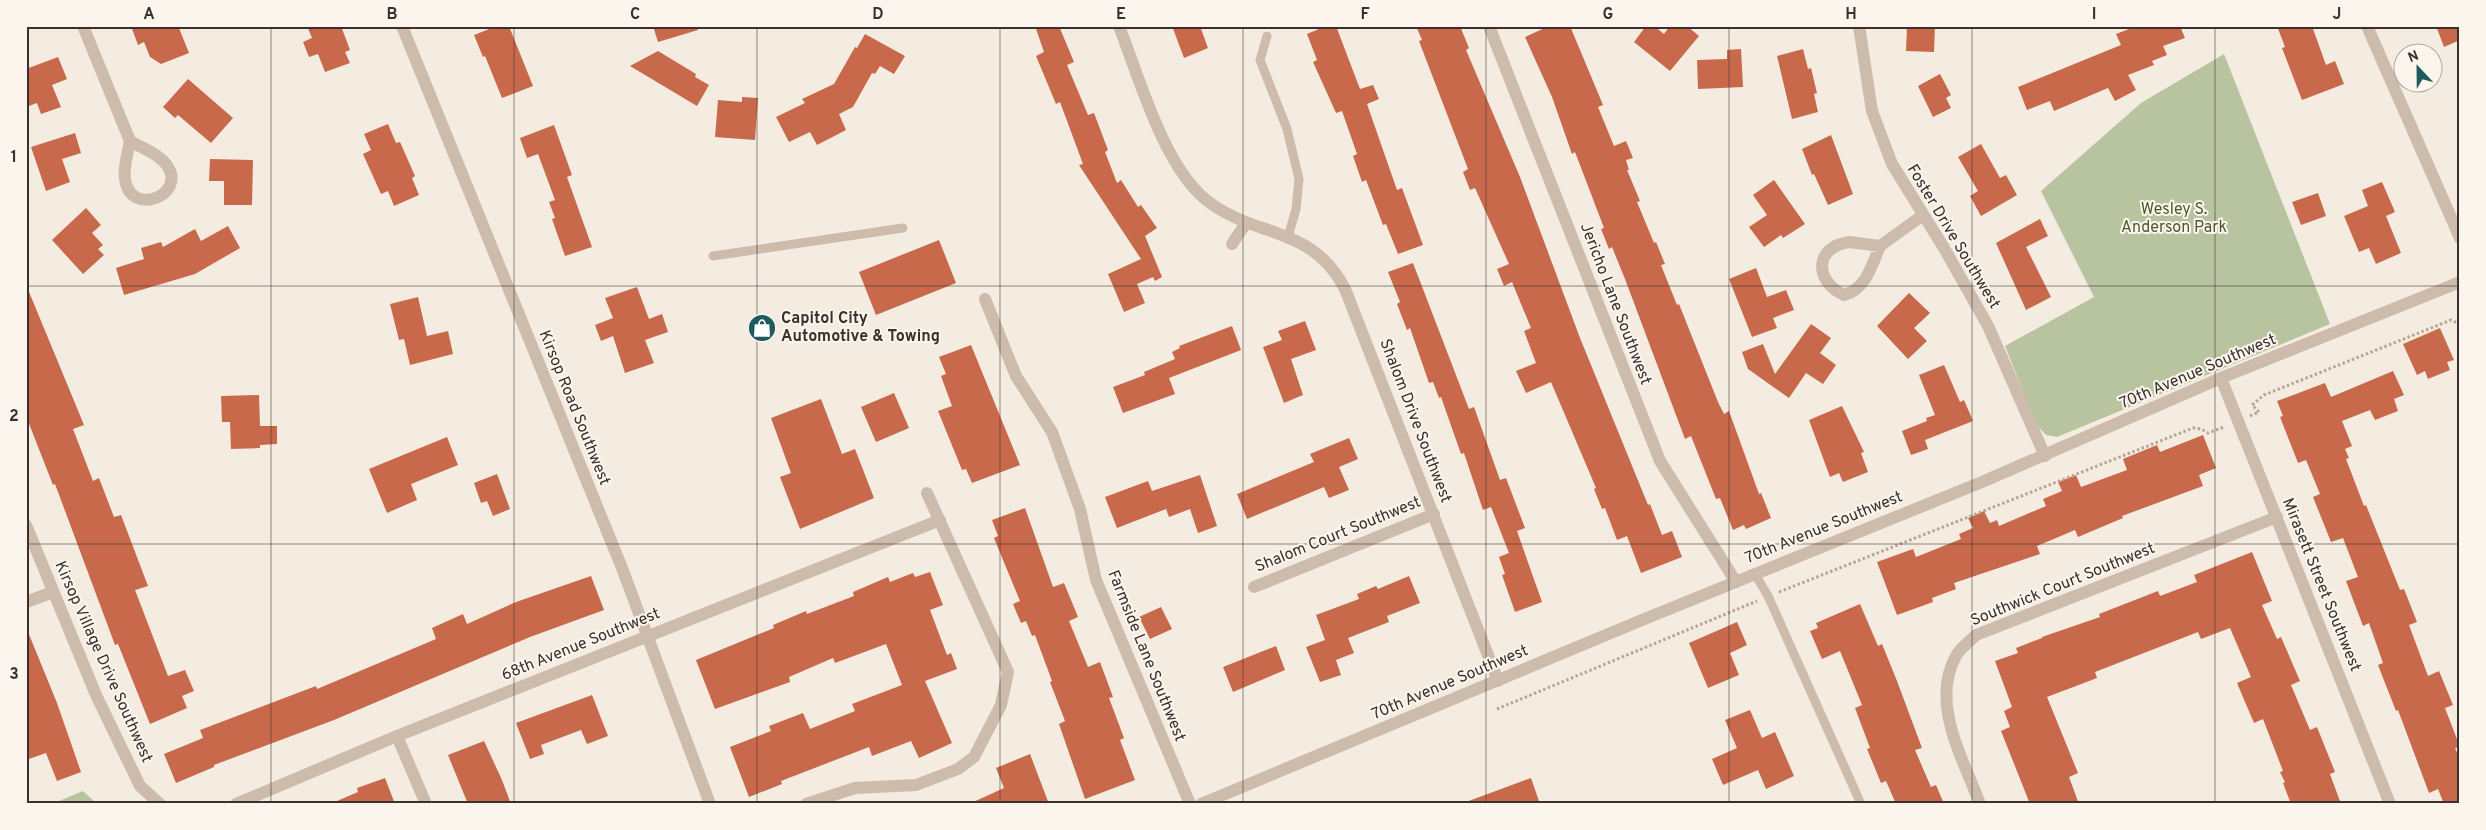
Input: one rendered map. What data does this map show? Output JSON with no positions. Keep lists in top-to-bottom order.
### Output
{
  "streets": {
    "street": [
      "Foster Drive Southwest",
      "Jericho Lane Southwest",
      "70th Avenue Southwest",
      "Kirsop Road Southwest",
      "Shalom Drive Southwest",
      "Shalom Court Southwest",
      "Southwick Court Southwest",
      "Mirasett Street Southwest",
      "68th Avenue Southwest",
      "Farmside Lane Southwest",
      "Kirsop Village Drive Southwest"
    ]
  },
  "crossings": [
    ["Foster Drive Southwest", "70th Avenue Southwest"],
    ["Jericho Lane Southwest", "70th Avenue Southwest"],
    ["70th Avenue Southwest", "Shalom Drive Southwest"],
    ["70th Avenue Southwest", "Mirasett Street Southwest"],
    ["Kirsop Road Southwest", "68th Avenue Southwest"],
    ["Shalom Drive Southwest", "Shalom Court Southwest"],
    ["Southwick Court Southwest", "Mirasett Street Southwest"]
  ],
  "parks": ["Wesley S. Anderson Park"],
  "places": {
    "shop": ["Capitol City Automotive & Towing"]
  },
  "north": "top",
  "grid": {
    "columns": [
      "A",
      "B",
      "C",
      "D",
      "E",
      "F",
      "G",
      "H",
      "I",
      "J"
    ],
    "rows": ["1", "2", "3"]
  }
}
